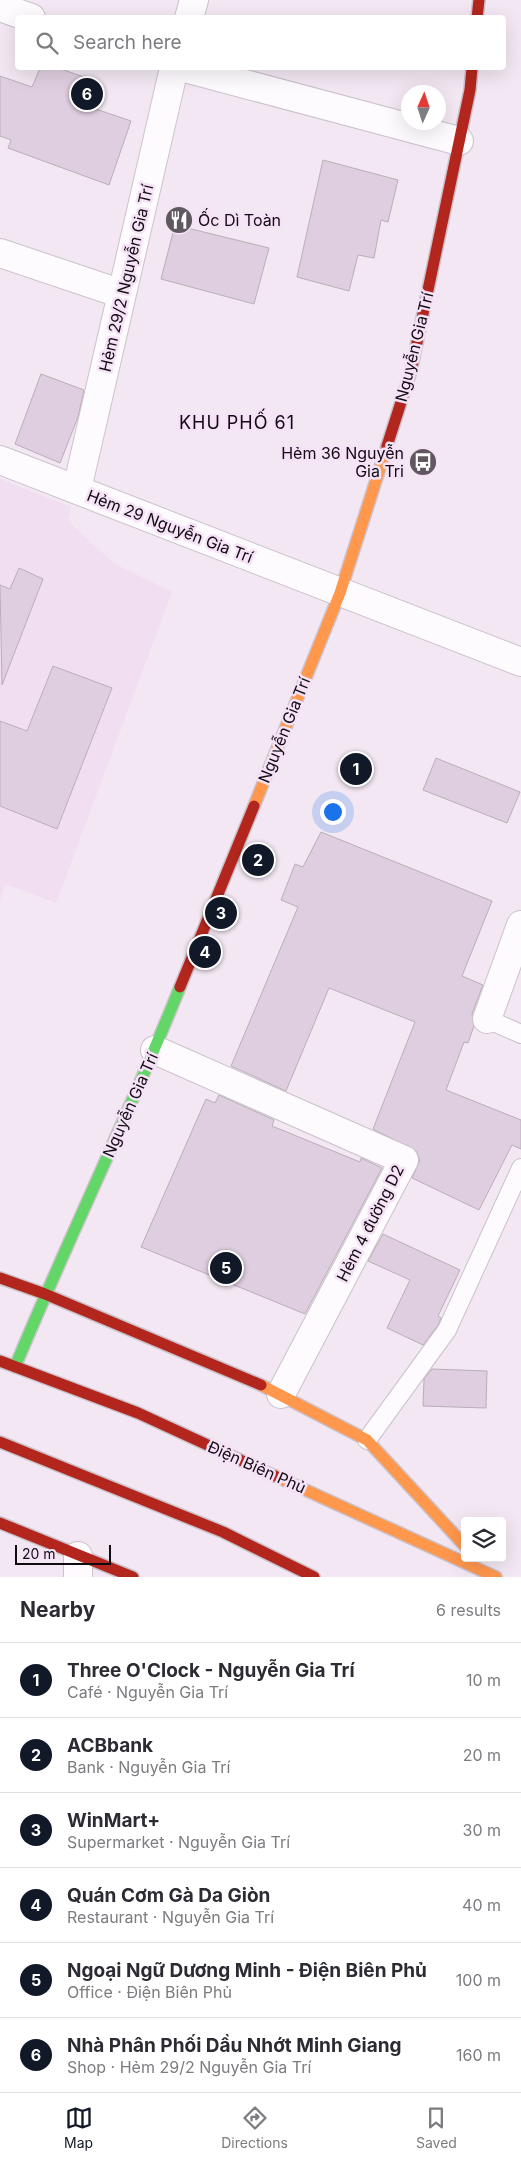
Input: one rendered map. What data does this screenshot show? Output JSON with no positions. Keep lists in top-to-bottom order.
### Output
{
  "streets": {
    "main road": ["Nguyễn Gia Trí", "Điện Biên Phủ"],
    "street": ["Hẻm 29/2 Nguyễn Gia Trí", "Hẻm 29 Nguyễn Gia Trí", "Hẻm 4 đường D2"]
  },
  "crossings": [
    ["Hẻm 29/2 Nguyễn Gia Trí", "Hẻm 29 Nguyễn Gia Trí"],
    ["Nguyễn Gia Trí", "Hẻm 29 Nguyễn Gia Trí"],
    ["Nguyễn Gia Trí", "Hẻm 4 đường D2"],
    ["Nguyễn Gia Trí", "Điện Biên Phủ"]
  ],
  "districts": ["KHU PHỐ 61"],
  "places": {
    "restaurant": ["Ốc Dì Toàn"],
    "bus stop": ["Hẻm 36 Nguyễn Gia Tri"]
  },
  "scale_bar": "20 m",
  "north": "top",
  "page": {
    "search": "Search here",
    "pins": [
      "6",
      "1",
      "2",
      "3",
      "4",
      "5"
    ],
    "scale": "20 m",
    "heading": ["Nearby", "6 results"],
    "list": [
      {
        "mark": "1",
        "name": "Three O'Clock - Nguyễn Gia Trí",
        "note": "Café · Nguyễn Gia Trí",
        "value": "10 m"
      },
      {
        "mark": "2",
        "name": "ACBbank",
        "note": "Bank · Nguyễn Gia Trí",
        "value": "20 m"
      },
      {
        "mark": "3",
        "name": "WinMart+",
        "note": "Supermarket · Nguyễn Gia Trí",
        "value": "30 m"
      },
      {
        "mark": "4",
        "name": "Quán Cơm Gà Da Giòn",
        "note": "Restaurant · Nguyễn Gia Trí",
        "value": "40 m"
      },
      {
        "mark": "5",
        "name": "Ngoại Ngữ Dương Minh - Điện Biên Phủ",
        "note": "Office · Điện Biên Phủ",
        "value": "100 m"
      },
      {
        "mark": "6",
        "name": "Nhà Phân Phối Dầu Nhớt Minh Giang",
        "note": "Shop · Hẻm 29/2 Nguyễn Gia Trí",
        "value": "160 m"
      }
    ],
    "nav": ["Map", "Directions", "Saved"]
  }
}
